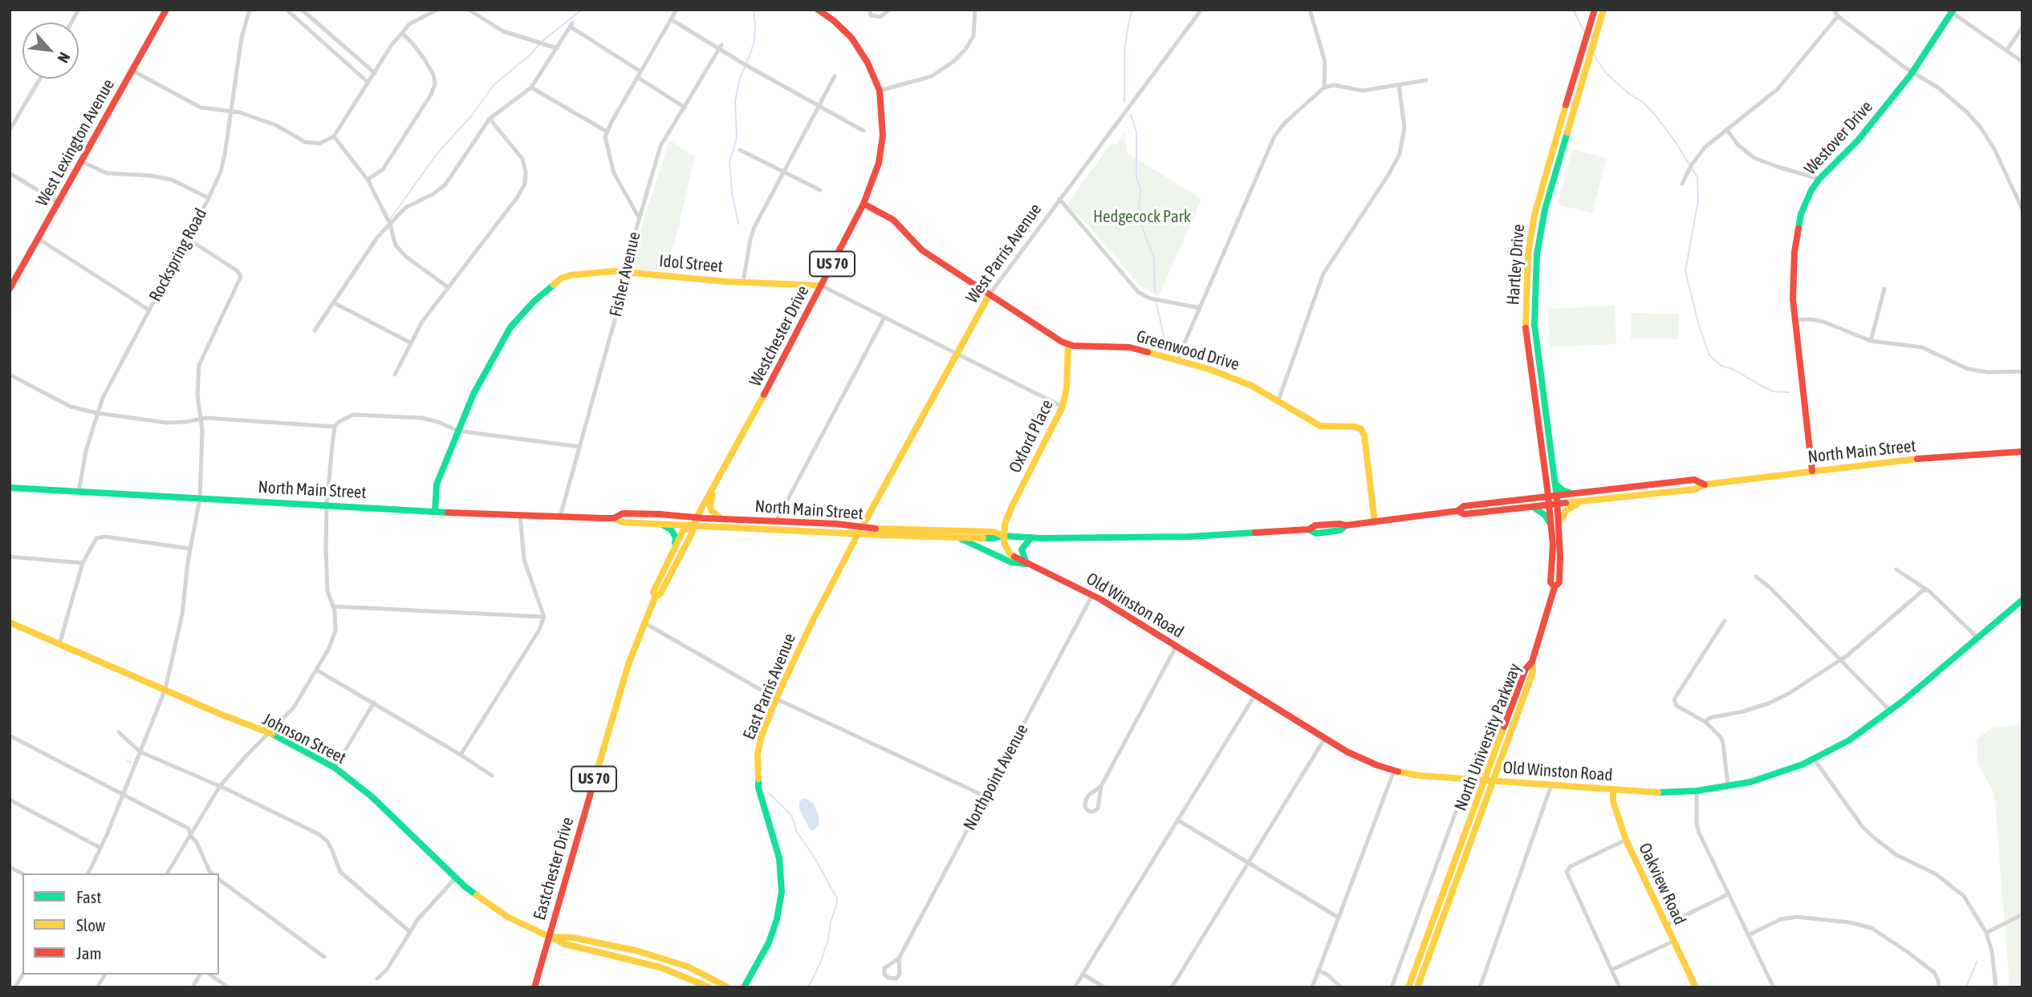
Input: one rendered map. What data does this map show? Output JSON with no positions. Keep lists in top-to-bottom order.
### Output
{
  "streets": {
    "street": [
      "Westover Drive",
      "West Lexington Avenue",
      "West Parris Avenue",
      "Rockspring Road",
      "Idol Street",
      "US 70",
      "Hartley Drive",
      "Fisher Avenue",
      "Westchester Drive",
      "Greenwood Drive",
      "Oxford Place",
      "North Main Street",
      "Old Winston Road",
      "East Parris Avenue",
      "North University Parkway",
      "Johnson Street",
      "Northpoint Avenue",
      "Eastchester Drive",
      "Oakview Road"
    ]
  },
  "crossings": [
    ["Westover Drive", "North Main Street"],
    ["West Parris Avenue", "Idol Street"],
    ["West Parris Avenue", "Greenwood Drive"],
    ["West Parris Avenue", "North Main Street"],
    ["West Parris Avenue", "East Parris Avenue"],
    ["Rockspring Road", "North Main Street"],
    ["Idol Street", "Fisher Avenue"],
    ["Idol Street", "Westchester Drive"],
    ["Idol Street", "Oxford Place"],
    ["Idol Street", "North Main Street"],
    ["Hartley Drive", "North Main Street"],
    ["Fisher Avenue", "North Main Street"],
    ["Westchester Drive", "Greenwood Drive"],
    ["Westchester Drive", "North Main Street"],
    ["Westchester Drive", "Eastchester Drive"],
    ["Greenwood Drive", "Oxford Place"],
    ["Greenwood Drive", "North Main Street"],
    ["Oxford Place", "North Main Street"],
    ["Oxford Place", "Old Winston Road"],
    ["North Main Street", "Old Winston Road"],
    ["North Main Street", "East Parris Avenue"],
    ["North Main Street", "Eastchester Drive"],
    ["Old Winston Road", "North University Parkway"],
    ["Old Winston Road", "Northpoint Avenue"],
    ["Old Winston Road", "Oakview Road"],
    ["Johnson Street", "Eastchester Drive"]
  ],
  "parks": ["Hedgecock Park"],
  "legend": ["Fast", "Slow", "Jam"],
  "north": "bottom right"
}
